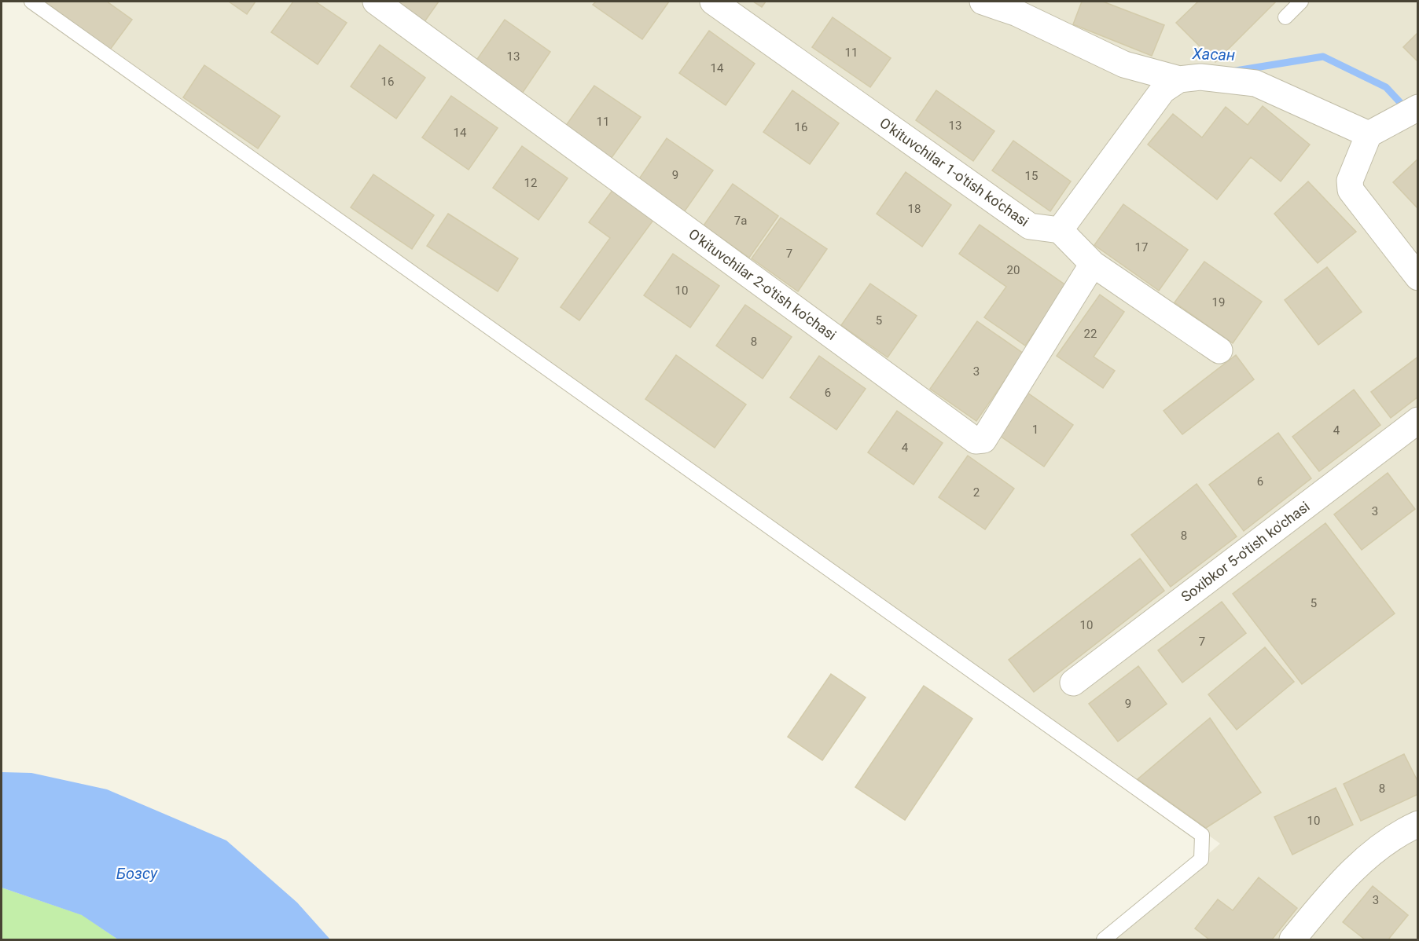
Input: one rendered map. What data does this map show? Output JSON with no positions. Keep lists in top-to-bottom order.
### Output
{
  "streets": {
    "street": ["O'kituvchilar 1-o'tish ko'chasi", "O'kituvchilar 2-o'tish ko'chasi", "Soxibkor 5-o'tish ko'chasi"]
  },
  "water": ["Хасан", "Бозсу"],
  "house_numbers": [
    "11",
    "13",
    "14",
    "16",
    "11",
    "13",
    "16",
    "14",
    "9",
    "15",
    "12",
    "18",
    "7a",
    "17",
    "7",
    "20",
    "10",
    "19",
    "5",
    "22",
    "8",
    "3",
    "6",
    "1",
    "4",
    "4",
    "6",
    "2",
    "3",
    "8",
    "5",
    "10",
    "7",
    "9",
    "8",
    "10",
    "3"
  ]
}
